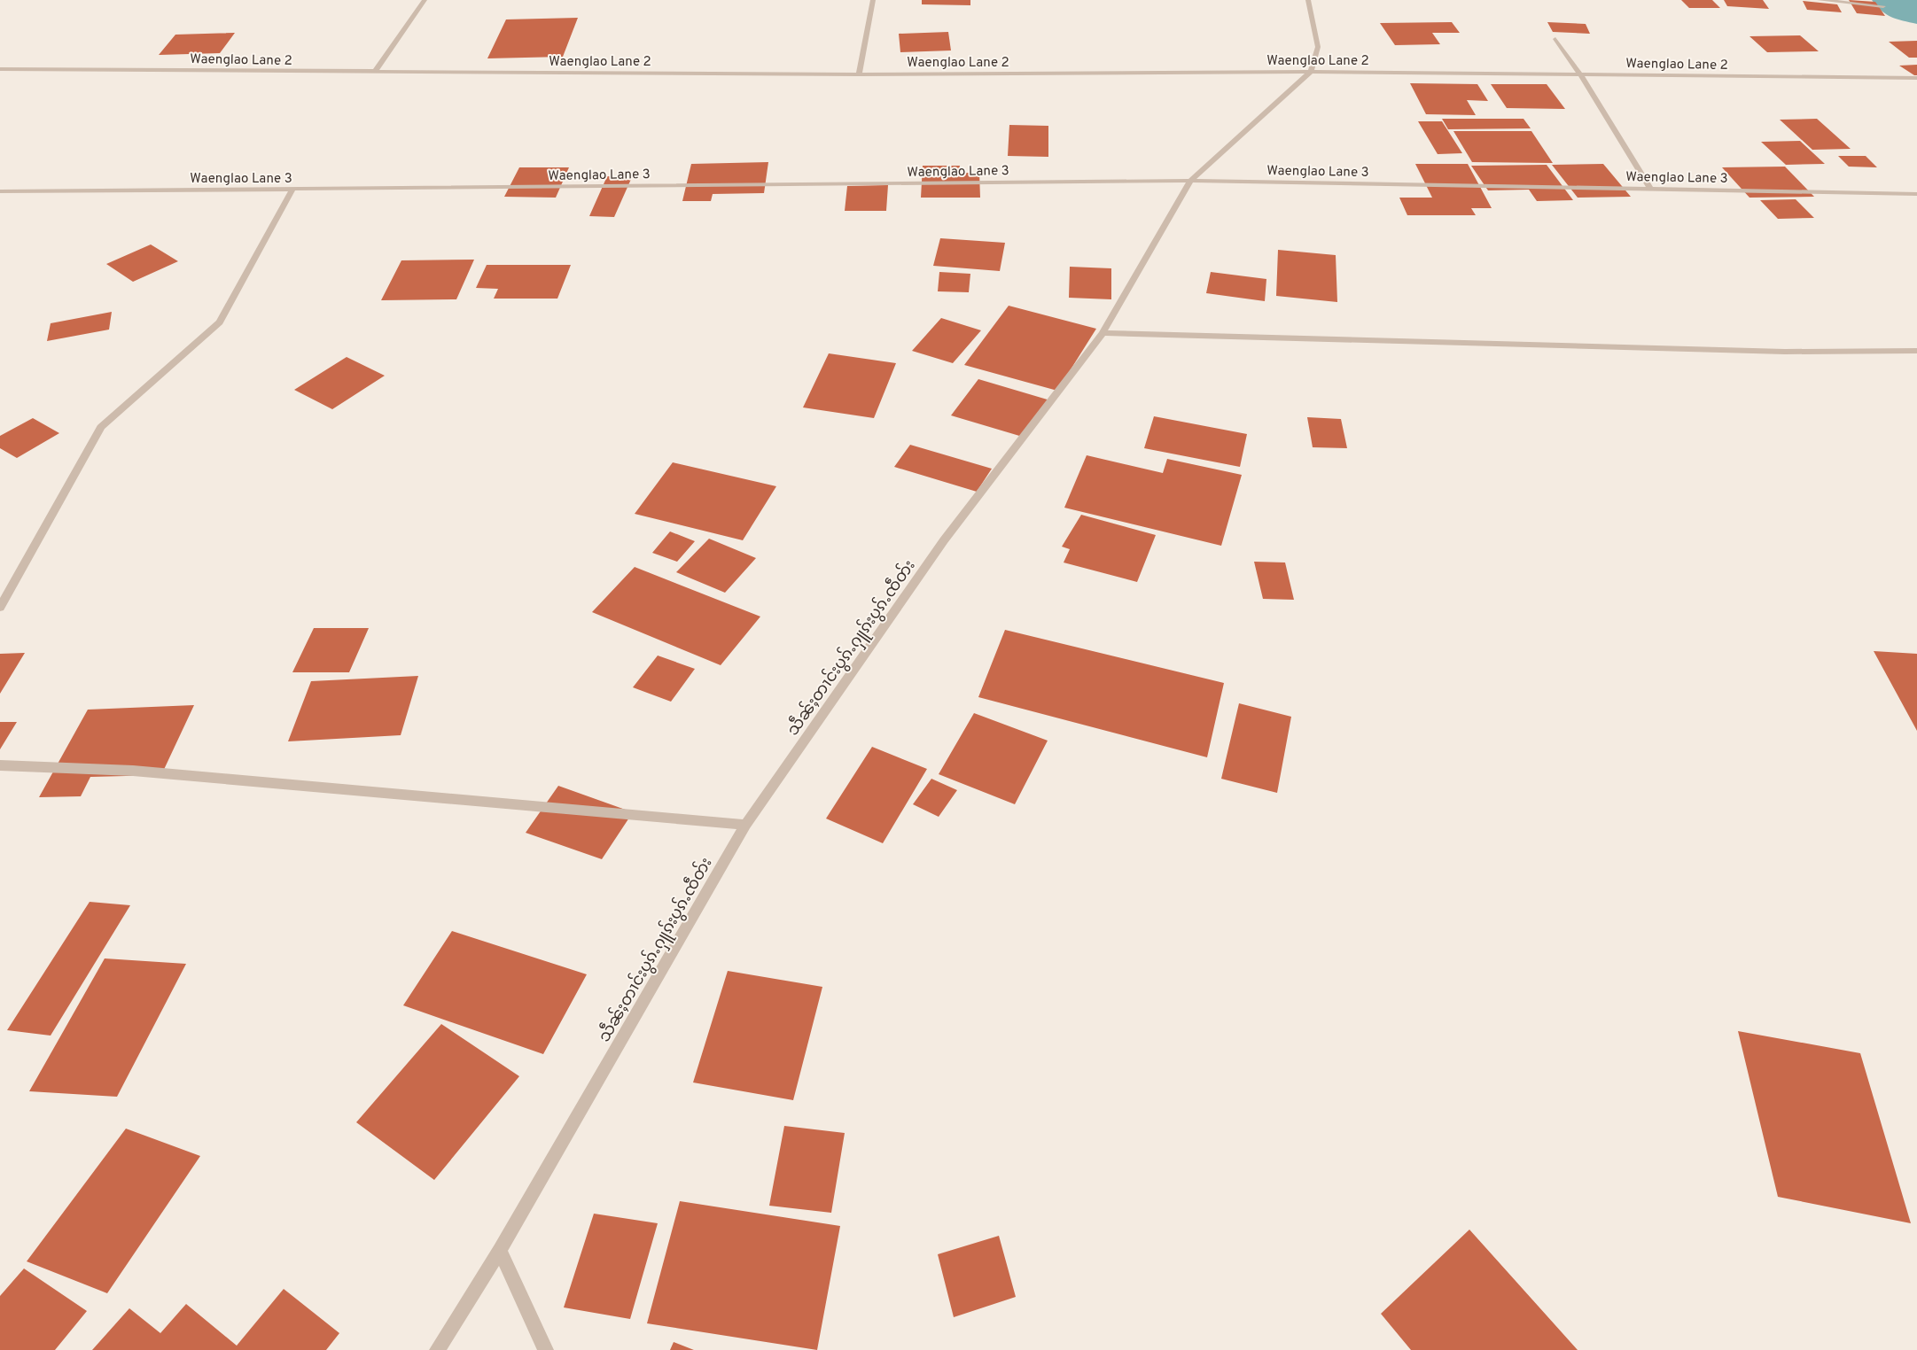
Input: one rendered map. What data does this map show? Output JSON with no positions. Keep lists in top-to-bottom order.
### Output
{
  "streets": {
    "street": ["Waenglao Lane 2", "Waenglao Lane 3", "သဵၼ်ႈတၢင်းပွၵ်ႉႁူၵ်းပွၵ်ႉၸဵတ်း"]
  },
  "crossings": [
    ["Waenglao Lane 2", "သဵၼ်ႈတၢင်းပွၵ်ႉႁူၵ်းပွၵ်ႉၸဵတ်း"],
    ["Waenglao Lane 3", "သဵၼ်ႈတၢင်းပွၵ်ႉႁူၵ်းပွၵ်ႉၸဵတ်း"]
  ]
}
